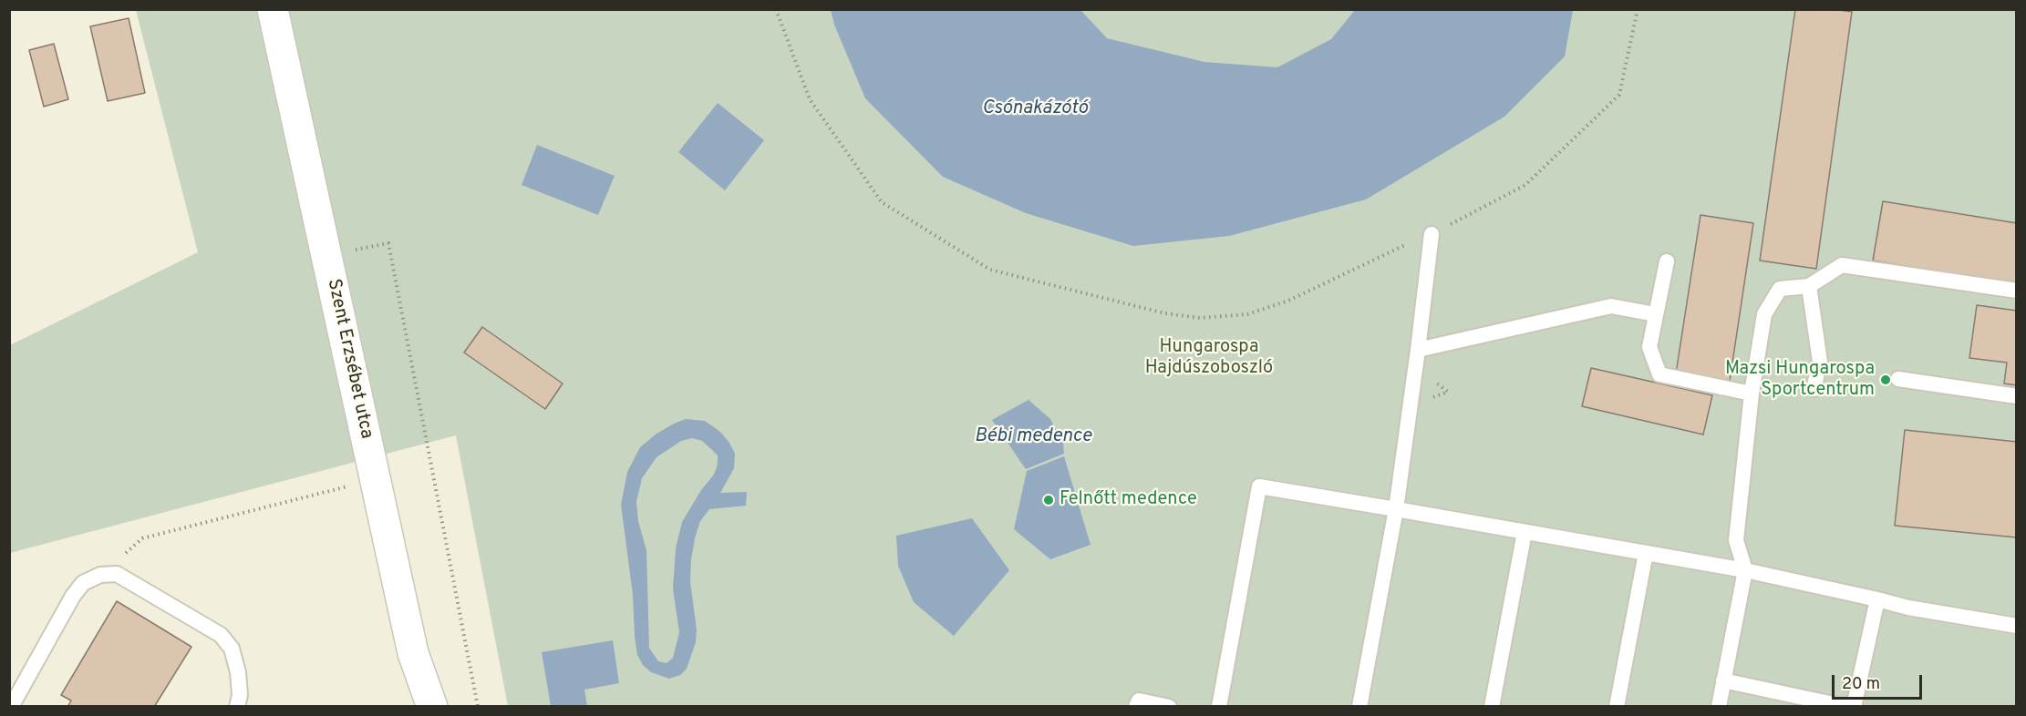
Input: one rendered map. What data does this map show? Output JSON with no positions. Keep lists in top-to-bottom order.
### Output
{
  "streets": {
    "street": ["Szent Erzsébet utca"]
  },
  "water": ["Csónakázótó", "Bébi medence"],
  "parks": ["Hungarospa Hajdúszoboszló"],
  "places": ["Mazsi Hungarospa Sportcentrum", "Felnőtt medence"],
  "scale_bar": "20 m"
}
